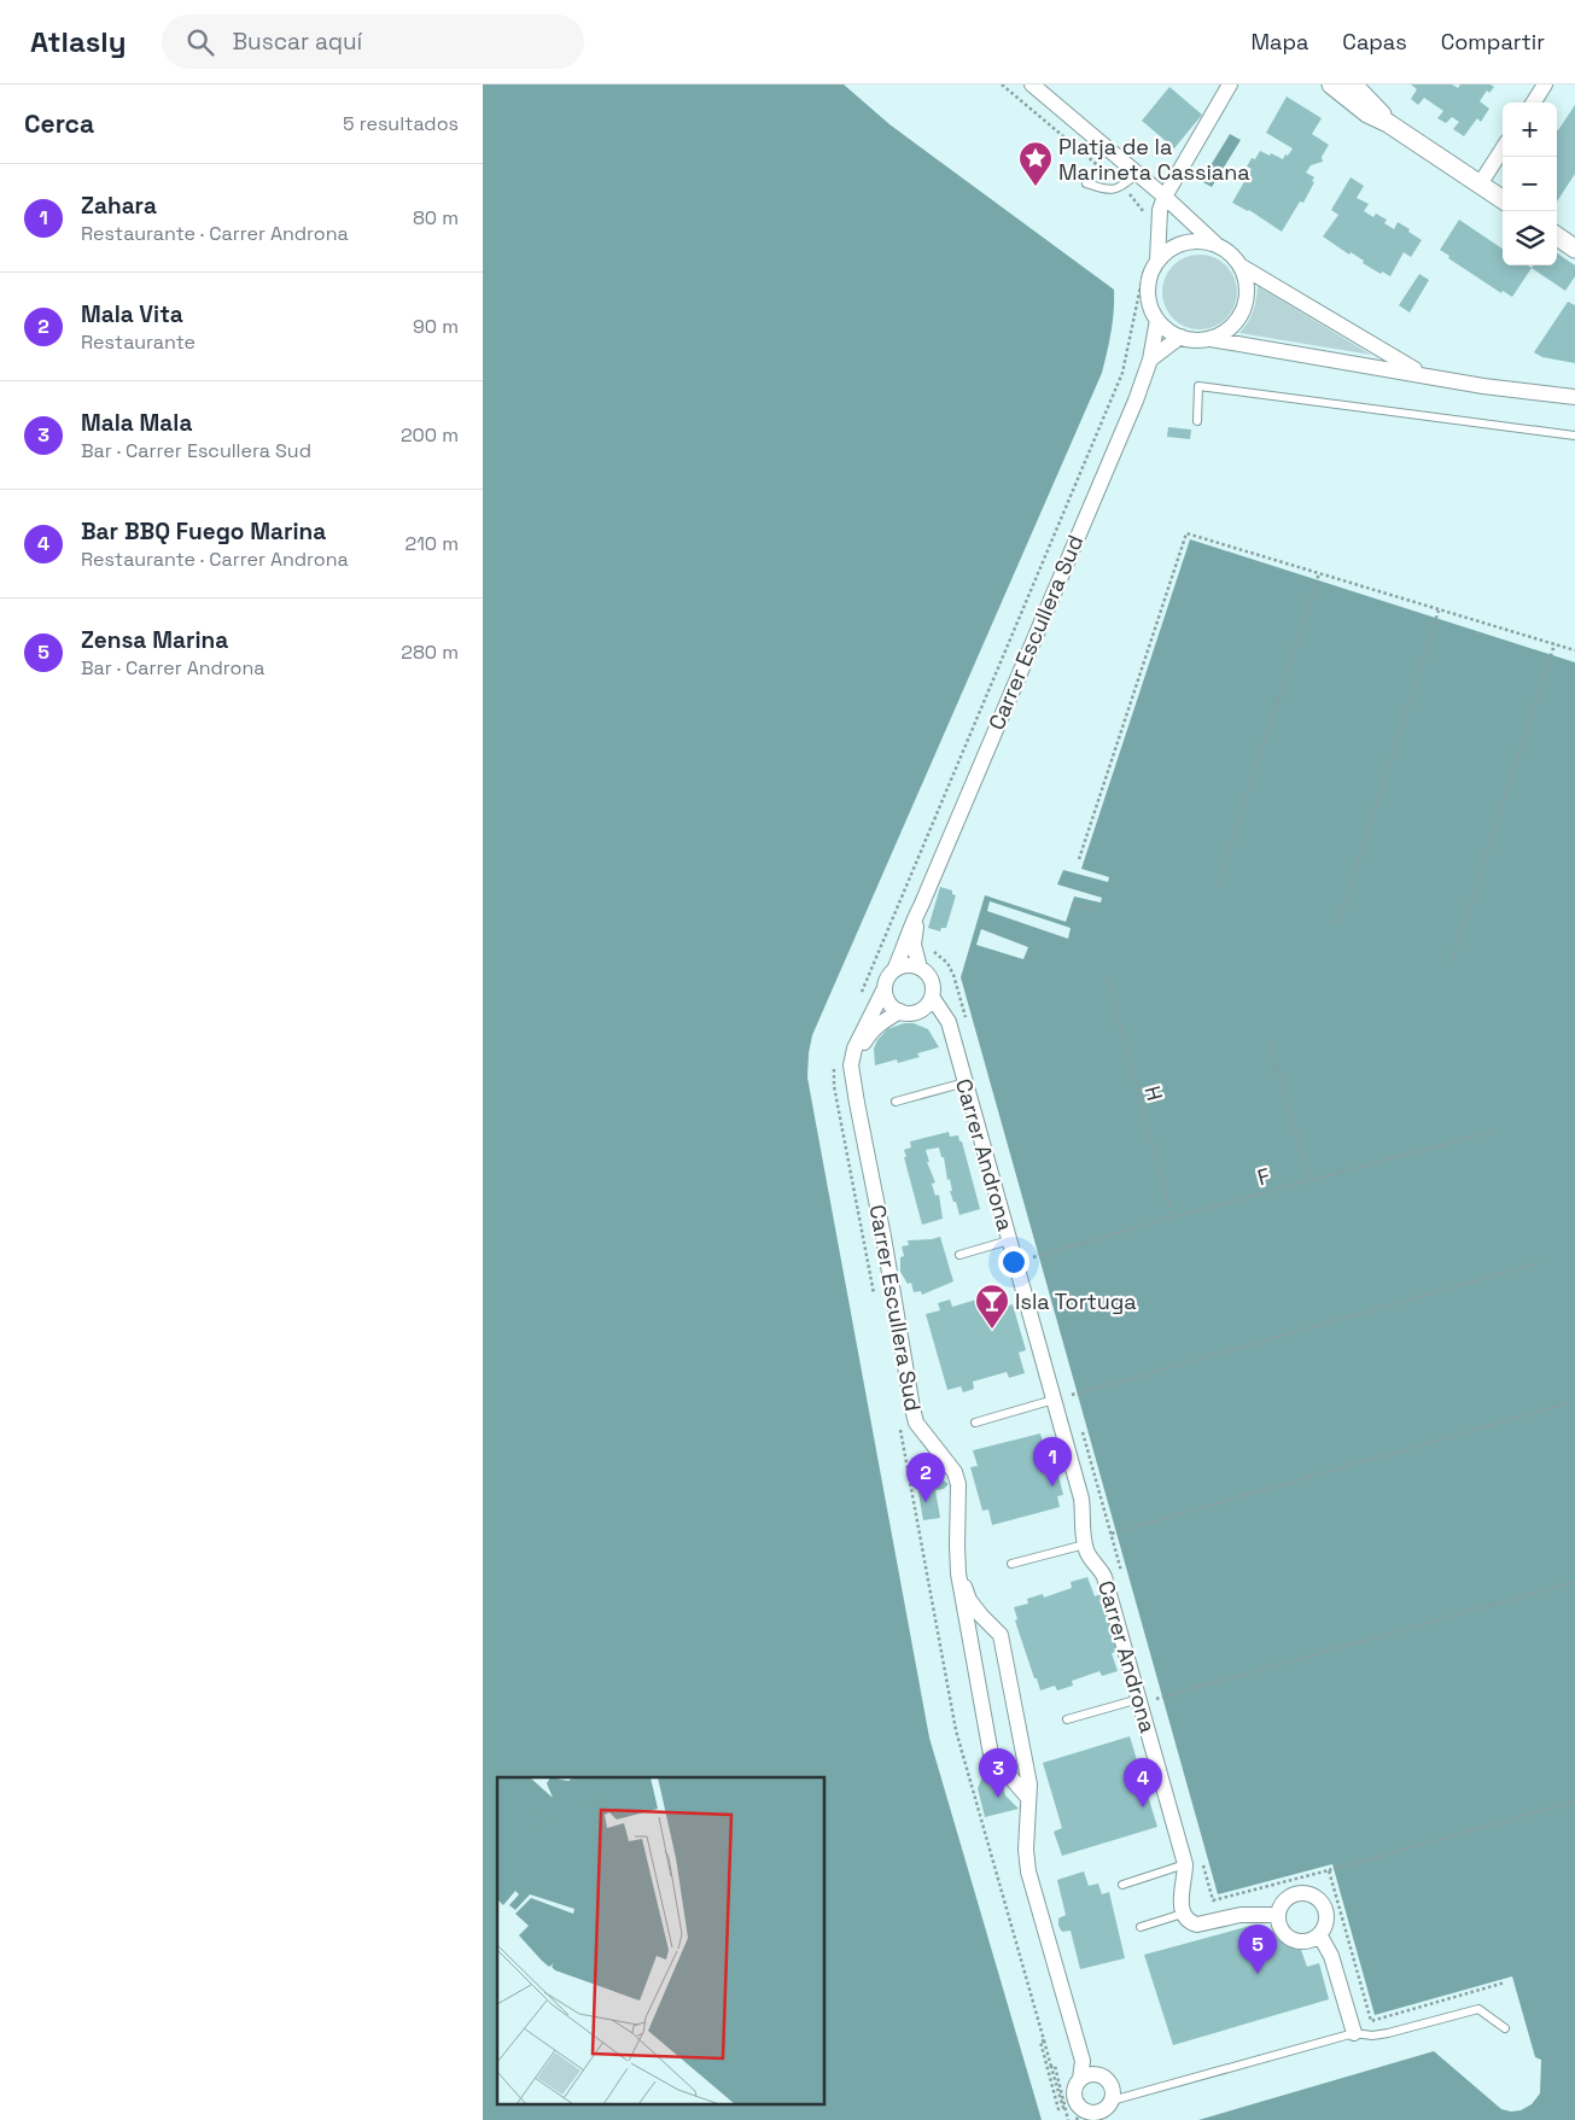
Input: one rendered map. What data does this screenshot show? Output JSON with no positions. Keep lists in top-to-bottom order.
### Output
{
  "streets": {
    "street": ["Carrer Escullera Sud", "Carrer Androna"],
    "path": ["H", "F"]
  },
  "crossings": [
    ["Carrer Escullera Sud", "Carrer Androna"],
    ["H", "F"]
  ],
  "places": {
    "place": ["Platja de la Marineta Cassiana"],
    "bar": ["Isla Tortuga"]
  },
  "page": {
    "header": "Atlasly",
    "search": "Buscar aquí",
    "nav": ["Mapa", "Capas", "Compartir"],
    "heading": ["Cerca", "5 resultados"],
    "map_buttons": ["+", "−"],
    "list": [
      {
        "mark": "1",
        "name": "Zahara",
        "note": "Restaurante · Carrer Androna",
        "value": "80 m"
      },
      {
        "mark": "2",
        "name": "Mala Vita",
        "note": "Restaurante",
        "value": "90 m"
      },
      {
        "mark": "3",
        "name": "Mala Mala",
        "note": "Bar · Carrer Escullera Sud",
        "value": "200 m"
      },
      {
        "mark": "4",
        "name": "Bar BBQ Fuego Marina",
        "note": "Restaurante · Carrer Androna",
        "value": "210 m"
      },
      {
        "mark": "5",
        "name": "Zensa Marina",
        "note": "Bar · Carrer Androna",
        "value": "280 m"
      }
    ],
    "pins": [
      "1",
      "2",
      "3",
      "4",
      "5"
    ]
  }
}
